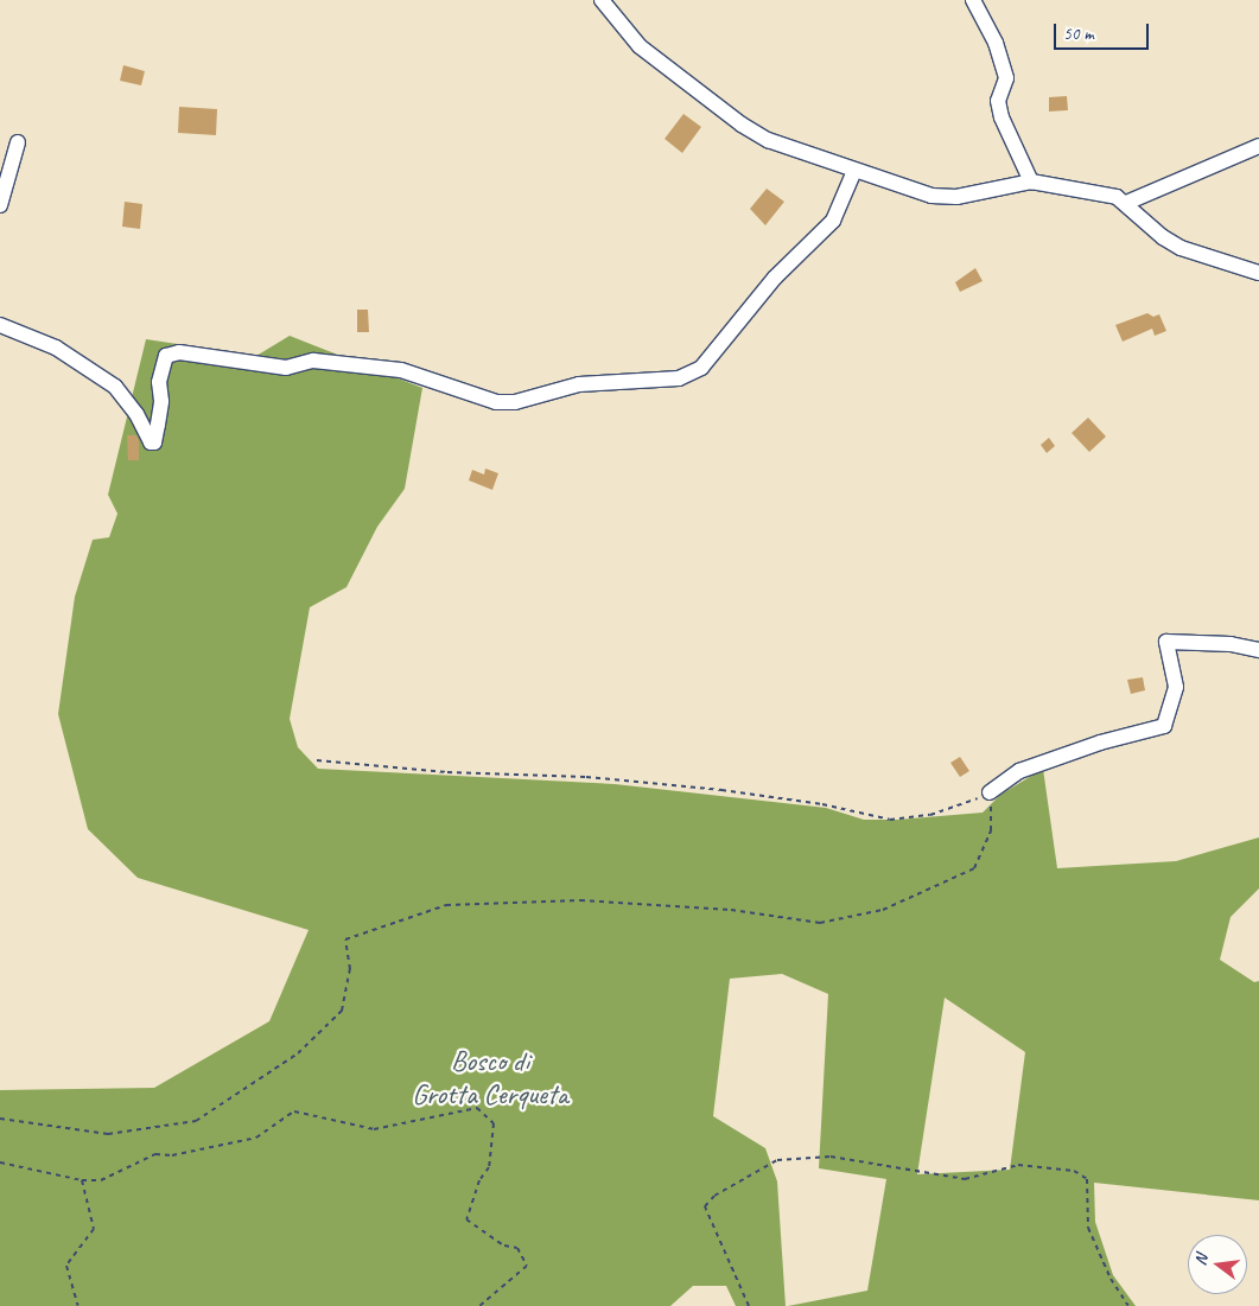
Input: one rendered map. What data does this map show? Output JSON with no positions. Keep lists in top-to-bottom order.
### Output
{
  "parks": ["Bosco di Grotta Cerqueta"],
  "scale_bar": "50 m",
  "north": "left"
}
